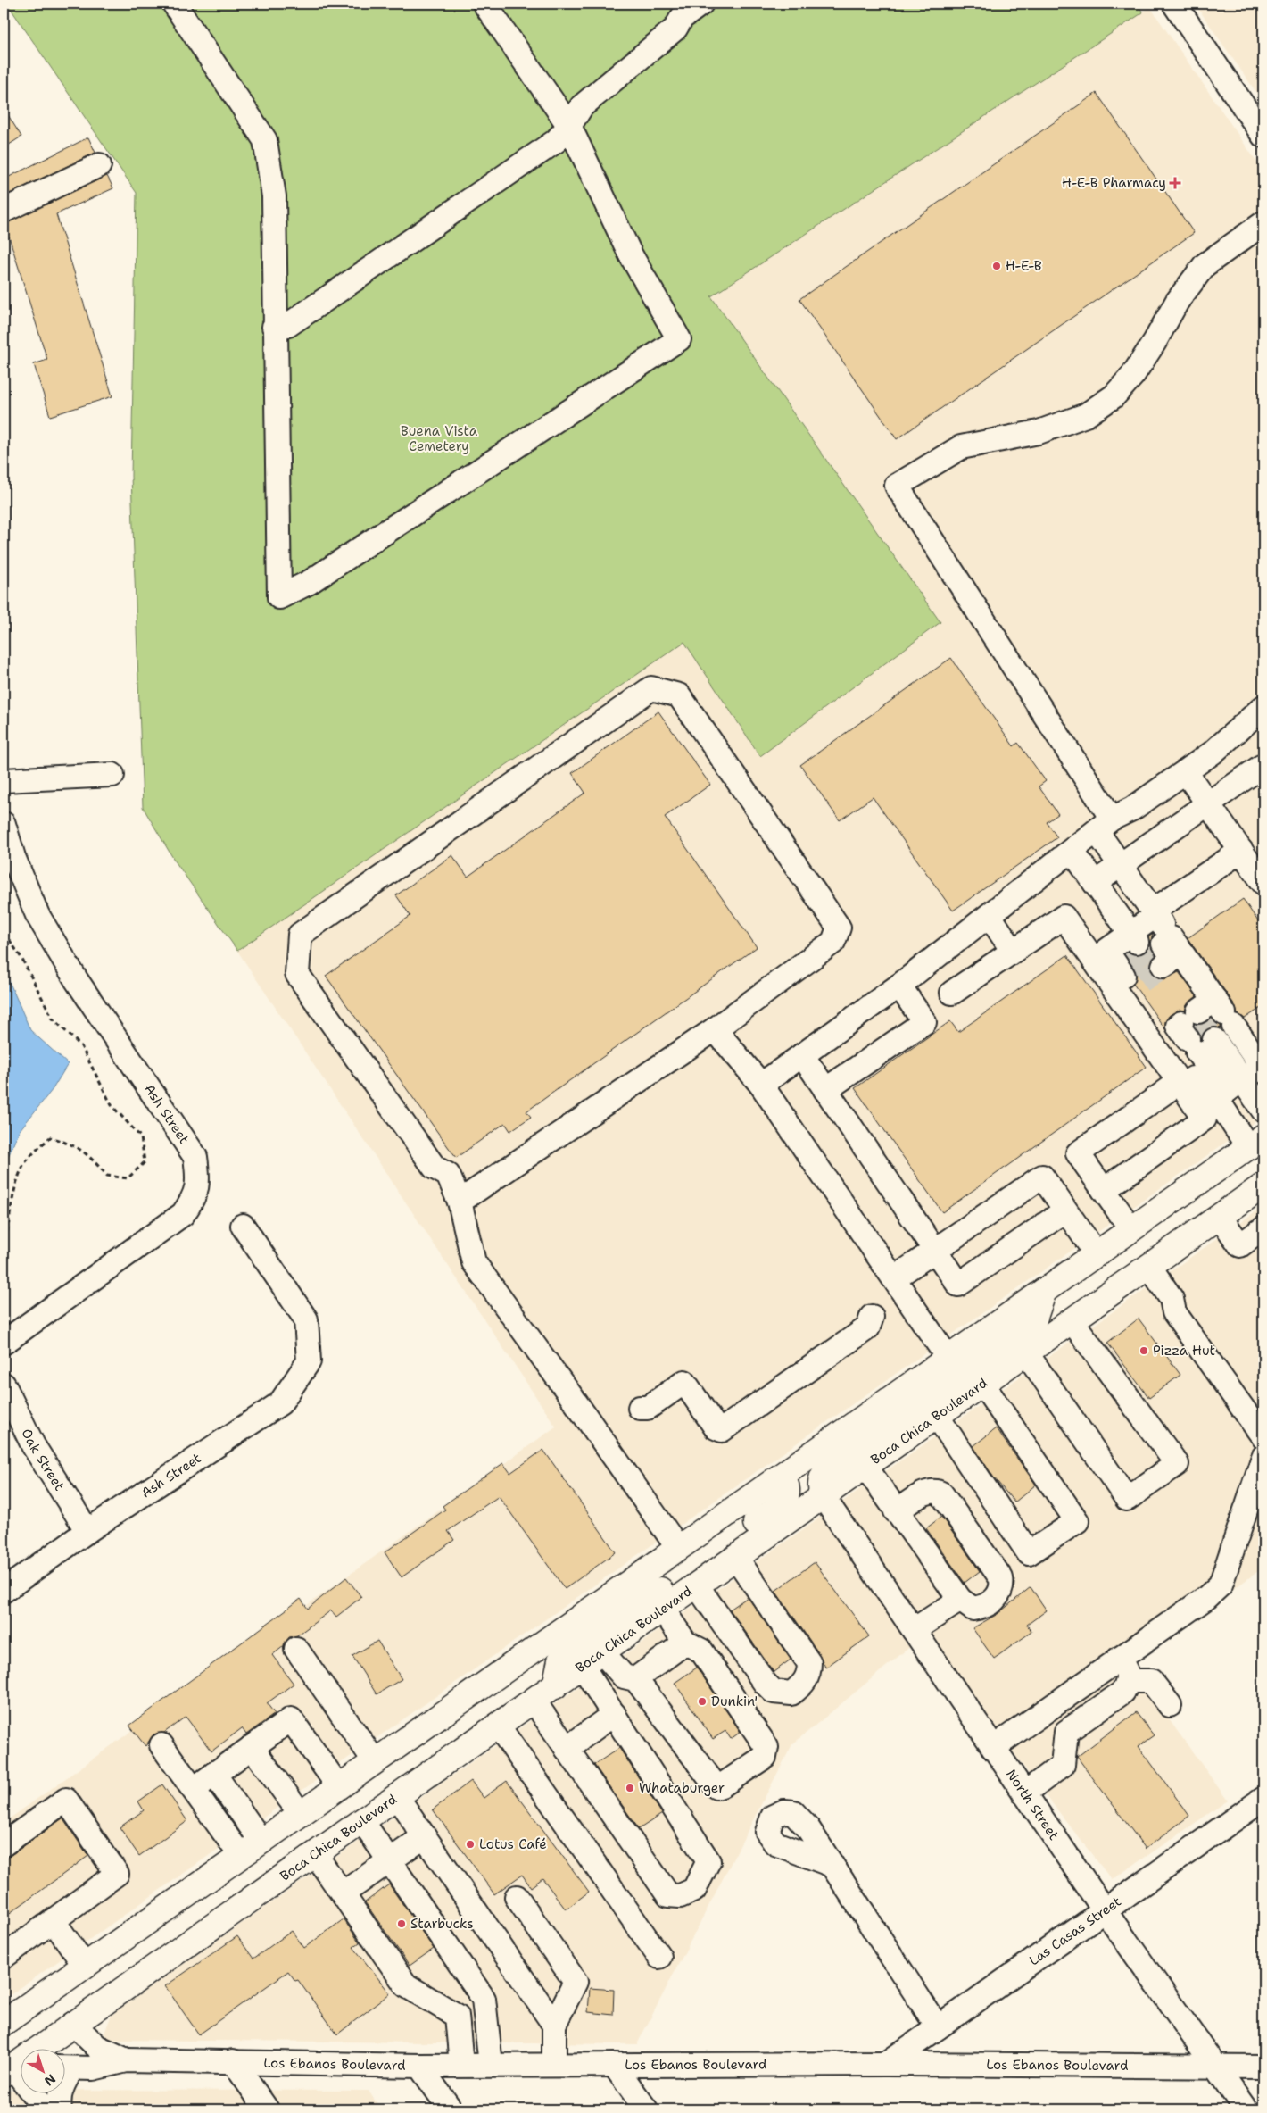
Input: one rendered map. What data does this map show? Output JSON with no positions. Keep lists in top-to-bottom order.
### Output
{
  "streets": {
    "main road": ["Boca Chica Boulevard"],
    "street": [
      "Ash Street",
      "Oak Street",
      "North Street",
      "Las Casas Street",
      "Los Ebanos Boulevard"
    ]
  },
  "crossings": [
    ["Ash Street", "Oak Street"],
    ["Boca Chica Boulevard", "North Street"],
    ["Boca Chica Boulevard", "Los Ebanos Boulevard"],
    ["North Street", "Las Casas Street"],
    ["North Street", "Los Ebanos Boulevard"],
    ["Las Casas Street", "Los Ebanos Boulevard"]
  ],
  "parks": ["Buena Vista Cemetery"],
  "places": {
    "health": ["H-E-B Pharmacy"],
    "other": [
      "H-E-B",
      "Pizza Hut",
      "Dunkin'",
      "Whataburger",
      "Lotus Café",
      "Starbucks"
    ]
  },
  "north": "bottom right"
}
